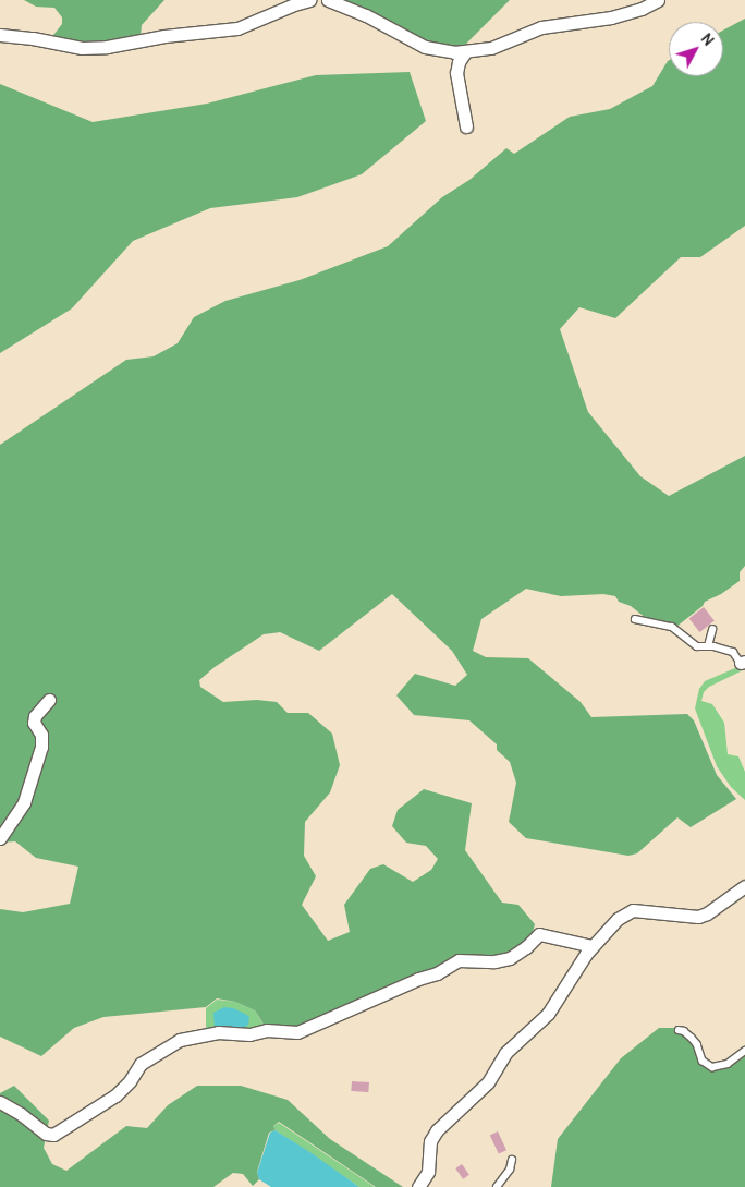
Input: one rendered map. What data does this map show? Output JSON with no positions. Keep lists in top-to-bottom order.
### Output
{
  "north": "top right"
}
